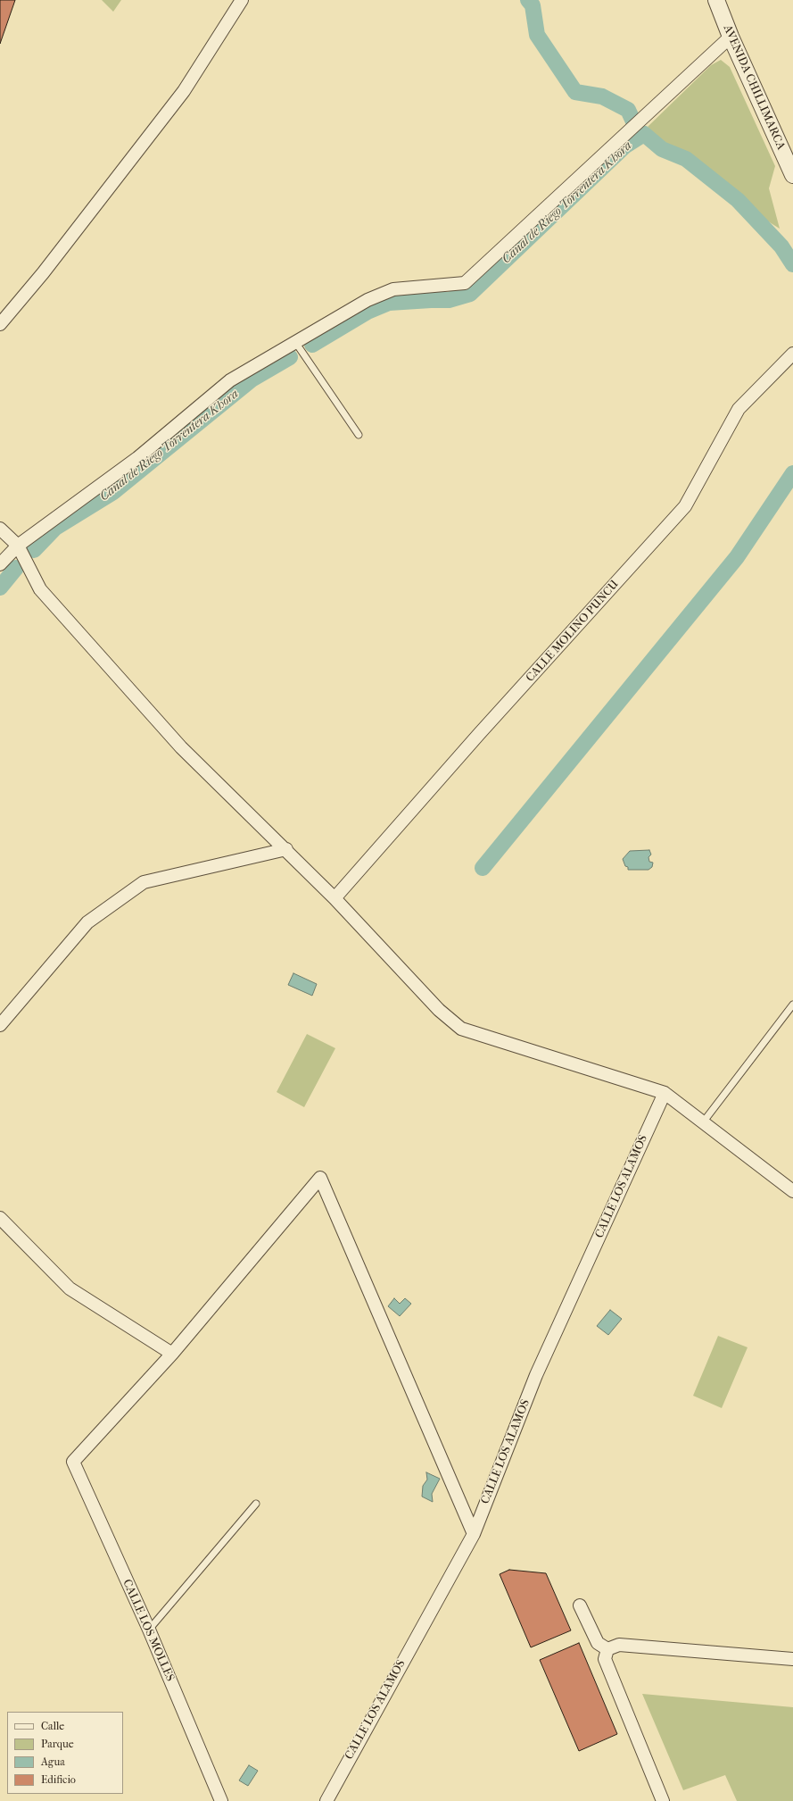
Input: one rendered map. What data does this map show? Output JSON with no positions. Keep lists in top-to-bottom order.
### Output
{
  "streets": {
    "street": [
      "AVENIDA CHILLIMARCA",
      "CALLE MOLINO PUNCU",
      "CALLE LOS ALAMOS",
      "CALLE LOS MOLLES"
    ]
  },
  "water": ["Canal de Riego Torrentera Khora"],
  "legend": [
    "Calle",
    "Parque",
    "Agua",
    "Edificio"
  ]
}
